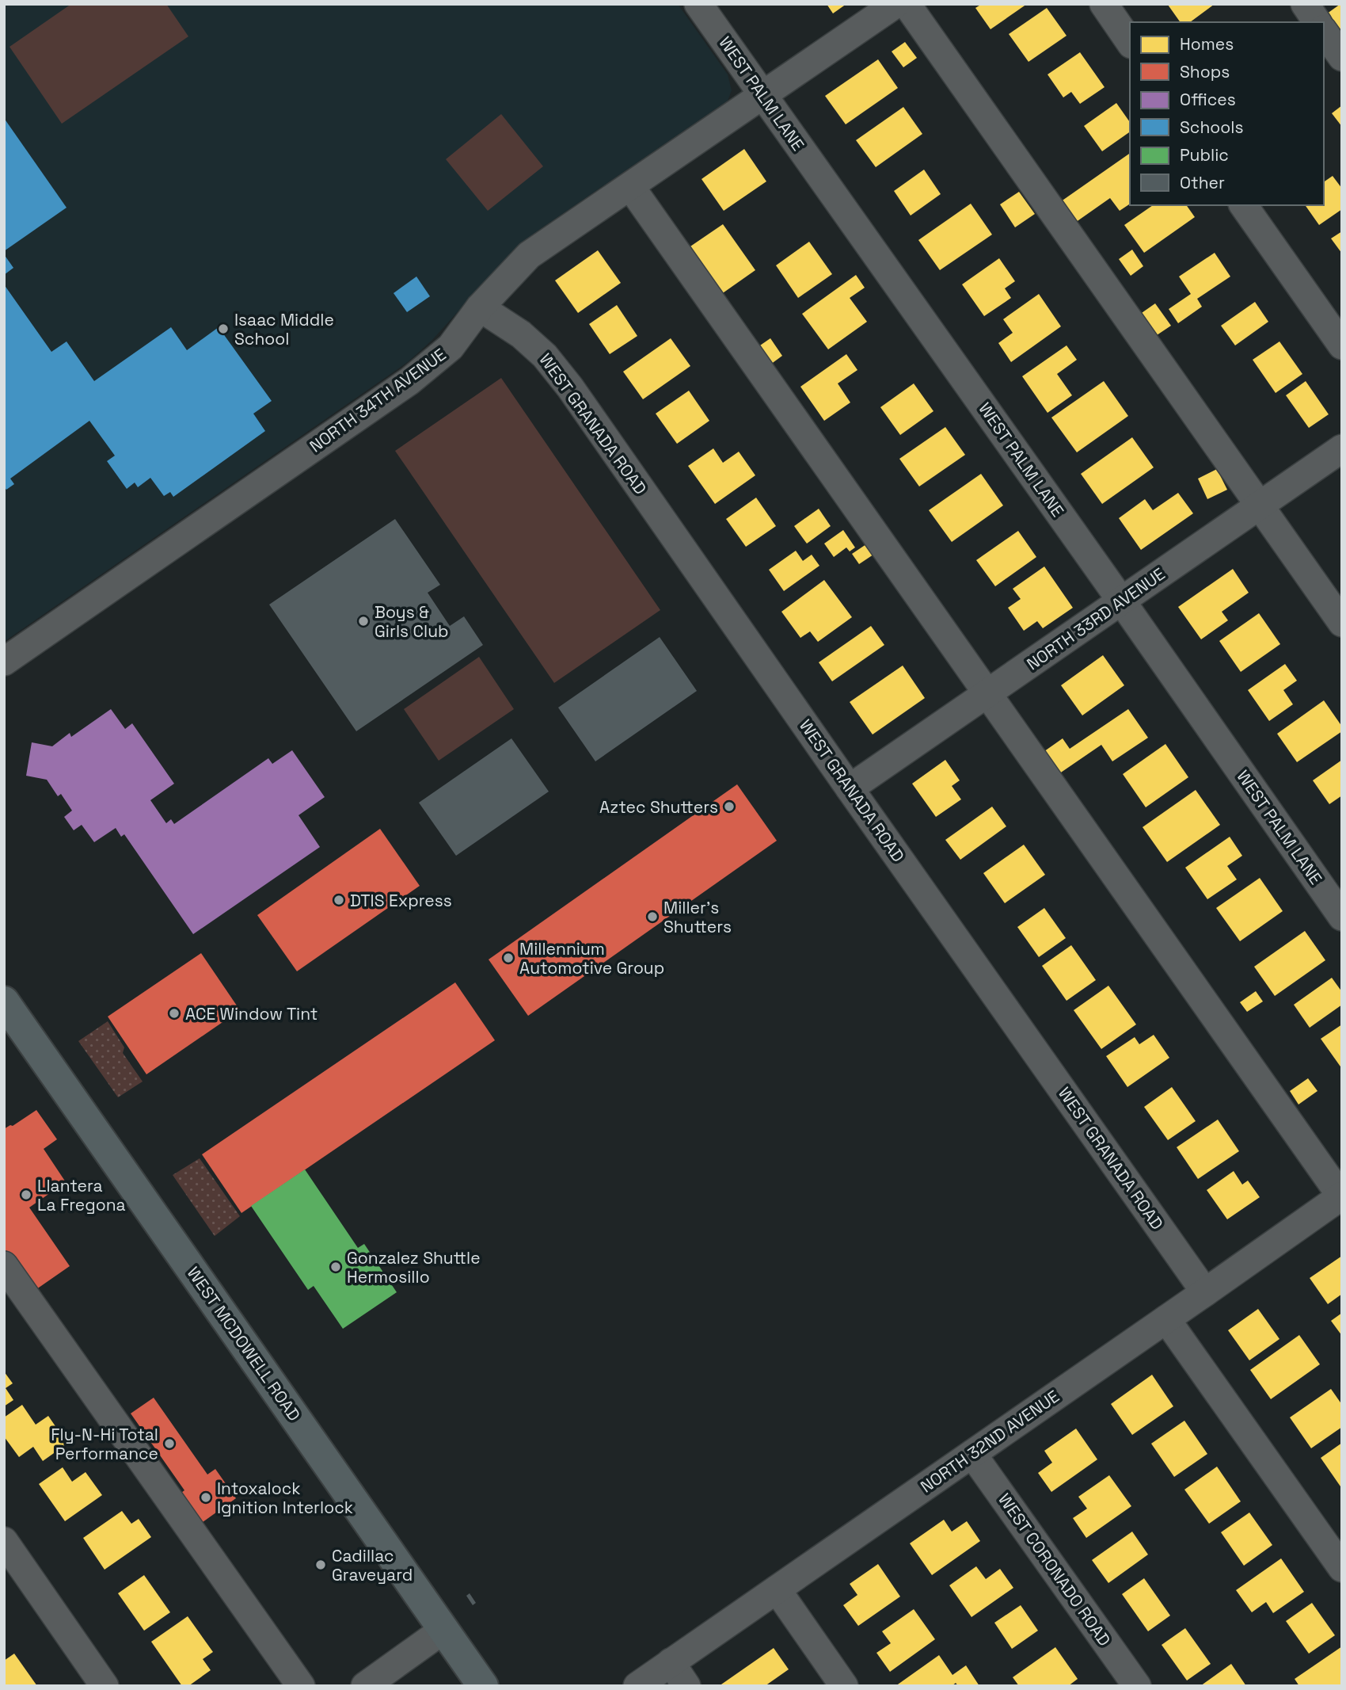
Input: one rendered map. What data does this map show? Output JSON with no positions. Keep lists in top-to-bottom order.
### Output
{
  "streets": {
    "main road": ["WEST MCDOWELL ROAD"],
    "street": [
      "WEST PALM LANE",
      "NORTH 34TH AVENUE",
      "WEST GRANADA ROAD",
      "NORTH 33RD AVENUE",
      "NORTH 32ND AVENUE",
      "WEST CORONADO ROAD"
    ]
  },
  "crossings": [
    ["WEST PALM LANE", "NORTH 34TH AVENUE"],
    ["WEST PALM LANE", "NORTH 33RD AVENUE"],
    ["NORTH 34TH AVENUE", "WEST GRANADA ROAD"],
    ["WEST GRANADA ROAD", "NORTH 33RD AVENUE"],
    ["WEST GRANADA ROAD", "NORTH 32ND AVENUE"],
    ["NORTH 32ND AVENUE", "WEST CORONADO ROAD"]
  ],
  "places": [
    "Isaac Middle School",
    "Boys & Girls Club",
    "Aztec Shutters",
    "DTIS Express",
    "Miller's Shutters",
    "Millennium Automotive Group",
    "ACE Window Tint",
    "Llantera La Fregona",
    "Gonzalez Shuttle Hermosillo",
    "Fly-N-Hi Total Performance",
    "Intoxalock Ignition Interlock",
    "Cadillac Graveyard"
  ],
  "legend": [
    "Homes",
    "Shops",
    "Offices",
    "Schools",
    "Public",
    "Other"
  ]
}
